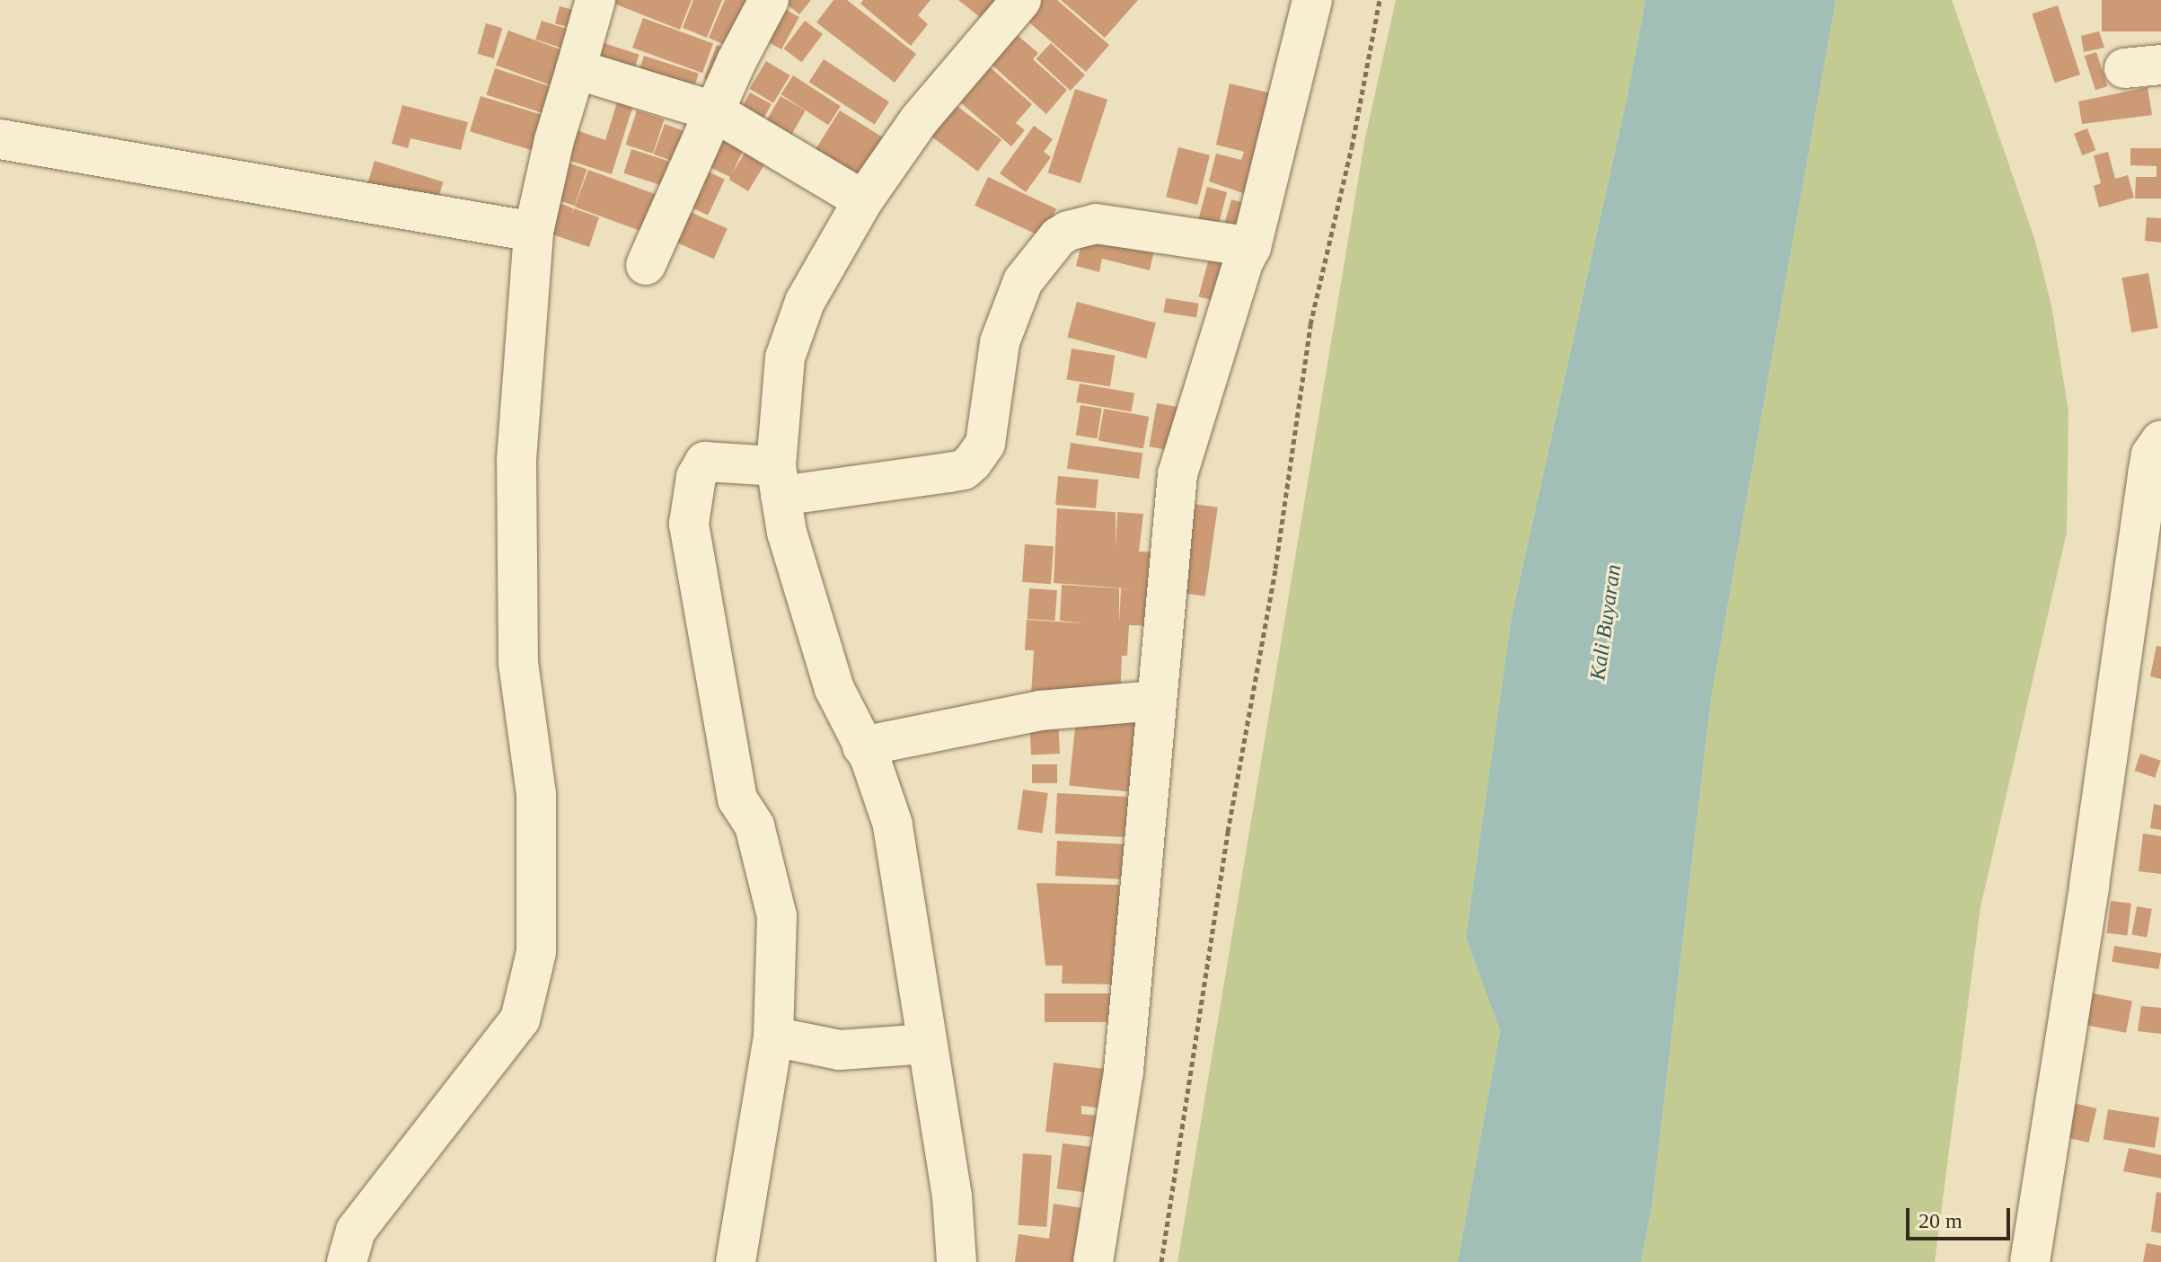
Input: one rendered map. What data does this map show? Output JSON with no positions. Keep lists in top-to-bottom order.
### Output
{
  "water": ["Kali Buyaran"],
  "scale_bar": "20 m"
}
